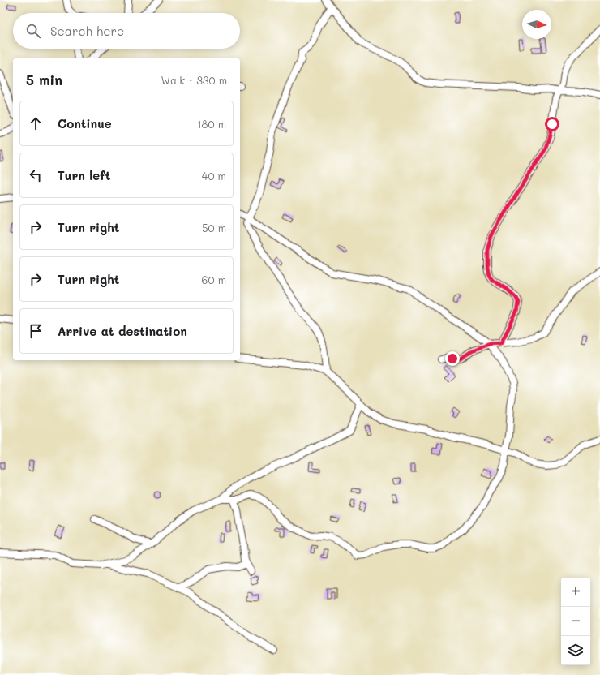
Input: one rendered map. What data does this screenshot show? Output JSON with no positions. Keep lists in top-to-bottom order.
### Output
{
  "north": "right",
  "page": {
    "search": "Search here",
    "heading": ["5 min", "Walk · 330 m"],
    "list": [
      ["Continue", "180 m"],
      ["Turn left", "40 m"],
      ["Turn right", "50 m"],
      ["Turn right", "60 m"],
      "Arrive at destination"
    ],
    "map_buttons": ["+", "−"]
  }
}
